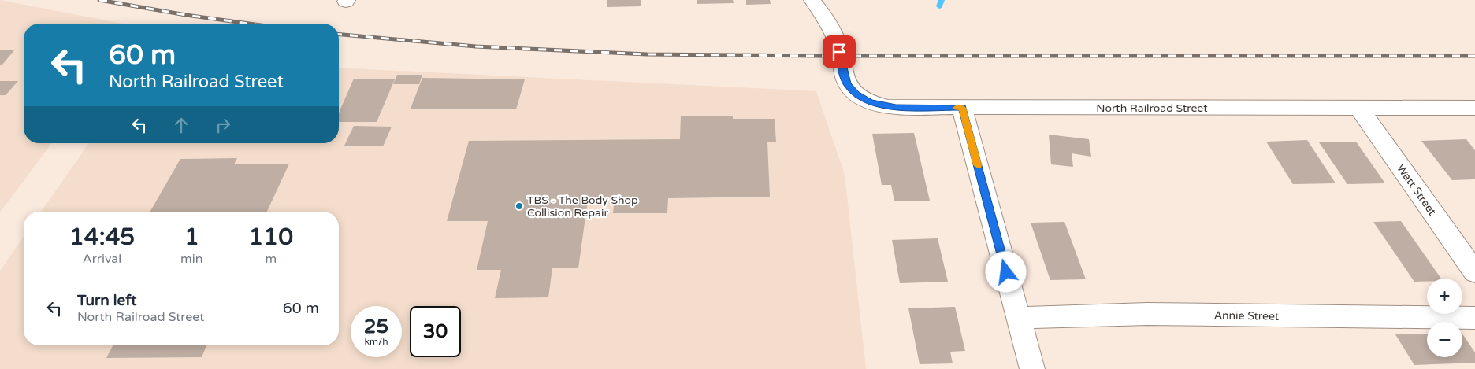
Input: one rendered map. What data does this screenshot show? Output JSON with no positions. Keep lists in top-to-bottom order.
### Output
{
  "streets": {
    "street": ["North Railroad Street", "Watt Street", "Annie Street"]
  },
  "crossings": [
    ["North Railroad Street", "Watt Street"]
  ],
  "places": ["TBS - The Body Shop Collision Repair"],
  "page": {
    "turn": ["60 m", "North Railroad Street"],
    "eta": [
      "14:45",
      "Arrival",
      "1",
      "min",
      "110",
      "m"
    ],
    "map_buttons": ["+", "−"],
    "list": [
      {
        "name": "Turn left",
        "note": "North Railroad Street",
        "value": "60 m"
      }
    ],
    "speed": "25 km/h",
    "limit": "30"
  }
}
